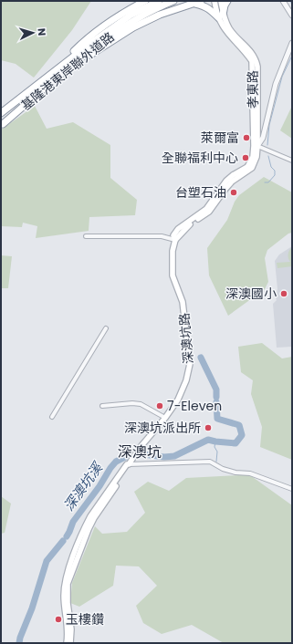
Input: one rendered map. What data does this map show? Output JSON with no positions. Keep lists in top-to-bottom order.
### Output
{
  "streets": {
    "highway": ["基隆港東岸聯外道路"],
    "main road": ["孝東路", "深澳坑路"]
  },
  "districts": ["深澳坑"],
  "water": ["深澳坑溪"],
  "places": [
    "萊爾富",
    "全聯福利中心",
    "台塑石油",
    "深澳國小",
    "7-Eleven",
    "深澳坑派出所",
    "玉樓鑽"
  ],
  "north": "right"
}
